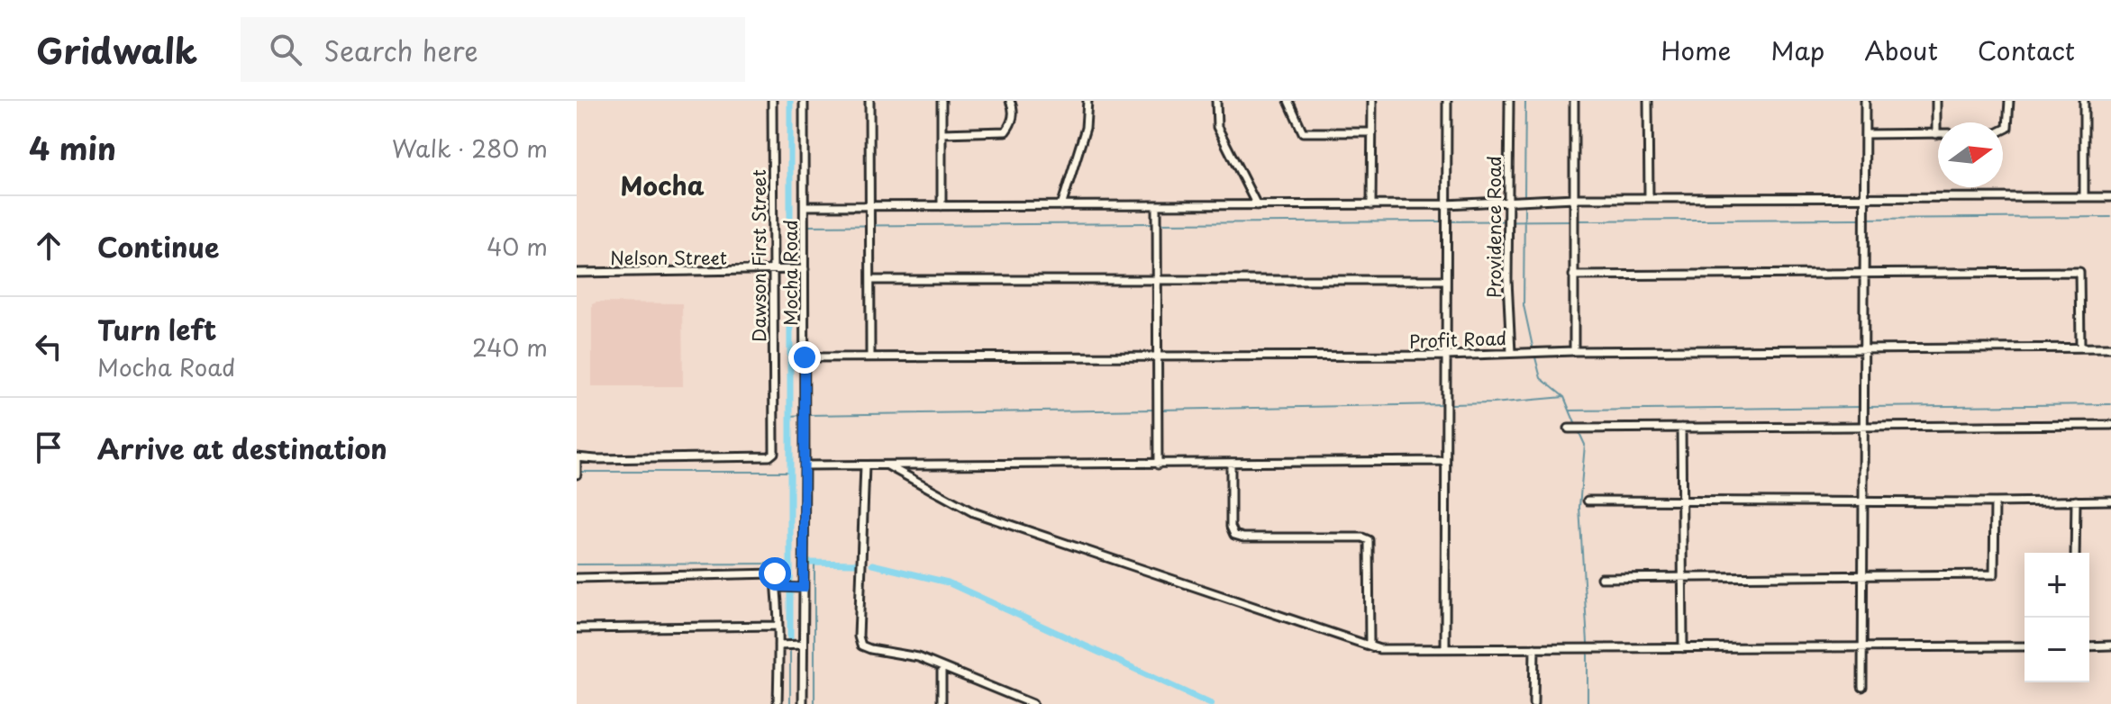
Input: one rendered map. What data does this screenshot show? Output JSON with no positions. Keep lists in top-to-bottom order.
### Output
{
  "streets": {
    "street": [
      "Providence Road",
      "Dawson First Street",
      "Nelson Street",
      "Mocha Road",
      "Profit Road"
    ]
  },
  "crossings": [
    ["Providence Road", "Profit Road"],
    ["Dawson First Street", "Nelson Street"],
    ["Nelson Street", "Mocha Road"],
    ["Mocha Road", "Profit Road"]
  ],
  "districts": ["Mocha"],
  "north": "right",
  "page": {
    "header": "Gridwalk",
    "search": "Search here",
    "nav": [
      "Home",
      "Map",
      "About",
      "Contact"
    ],
    "heading": ["4 min", "Walk · 280 m"],
    "list": [
      ["Continue", "40 m"],
      ["Turn left", "Mocha Road", "240 m"],
      "Arrive at destination"
    ],
    "map_buttons": ["+", "−"]
  }
}
